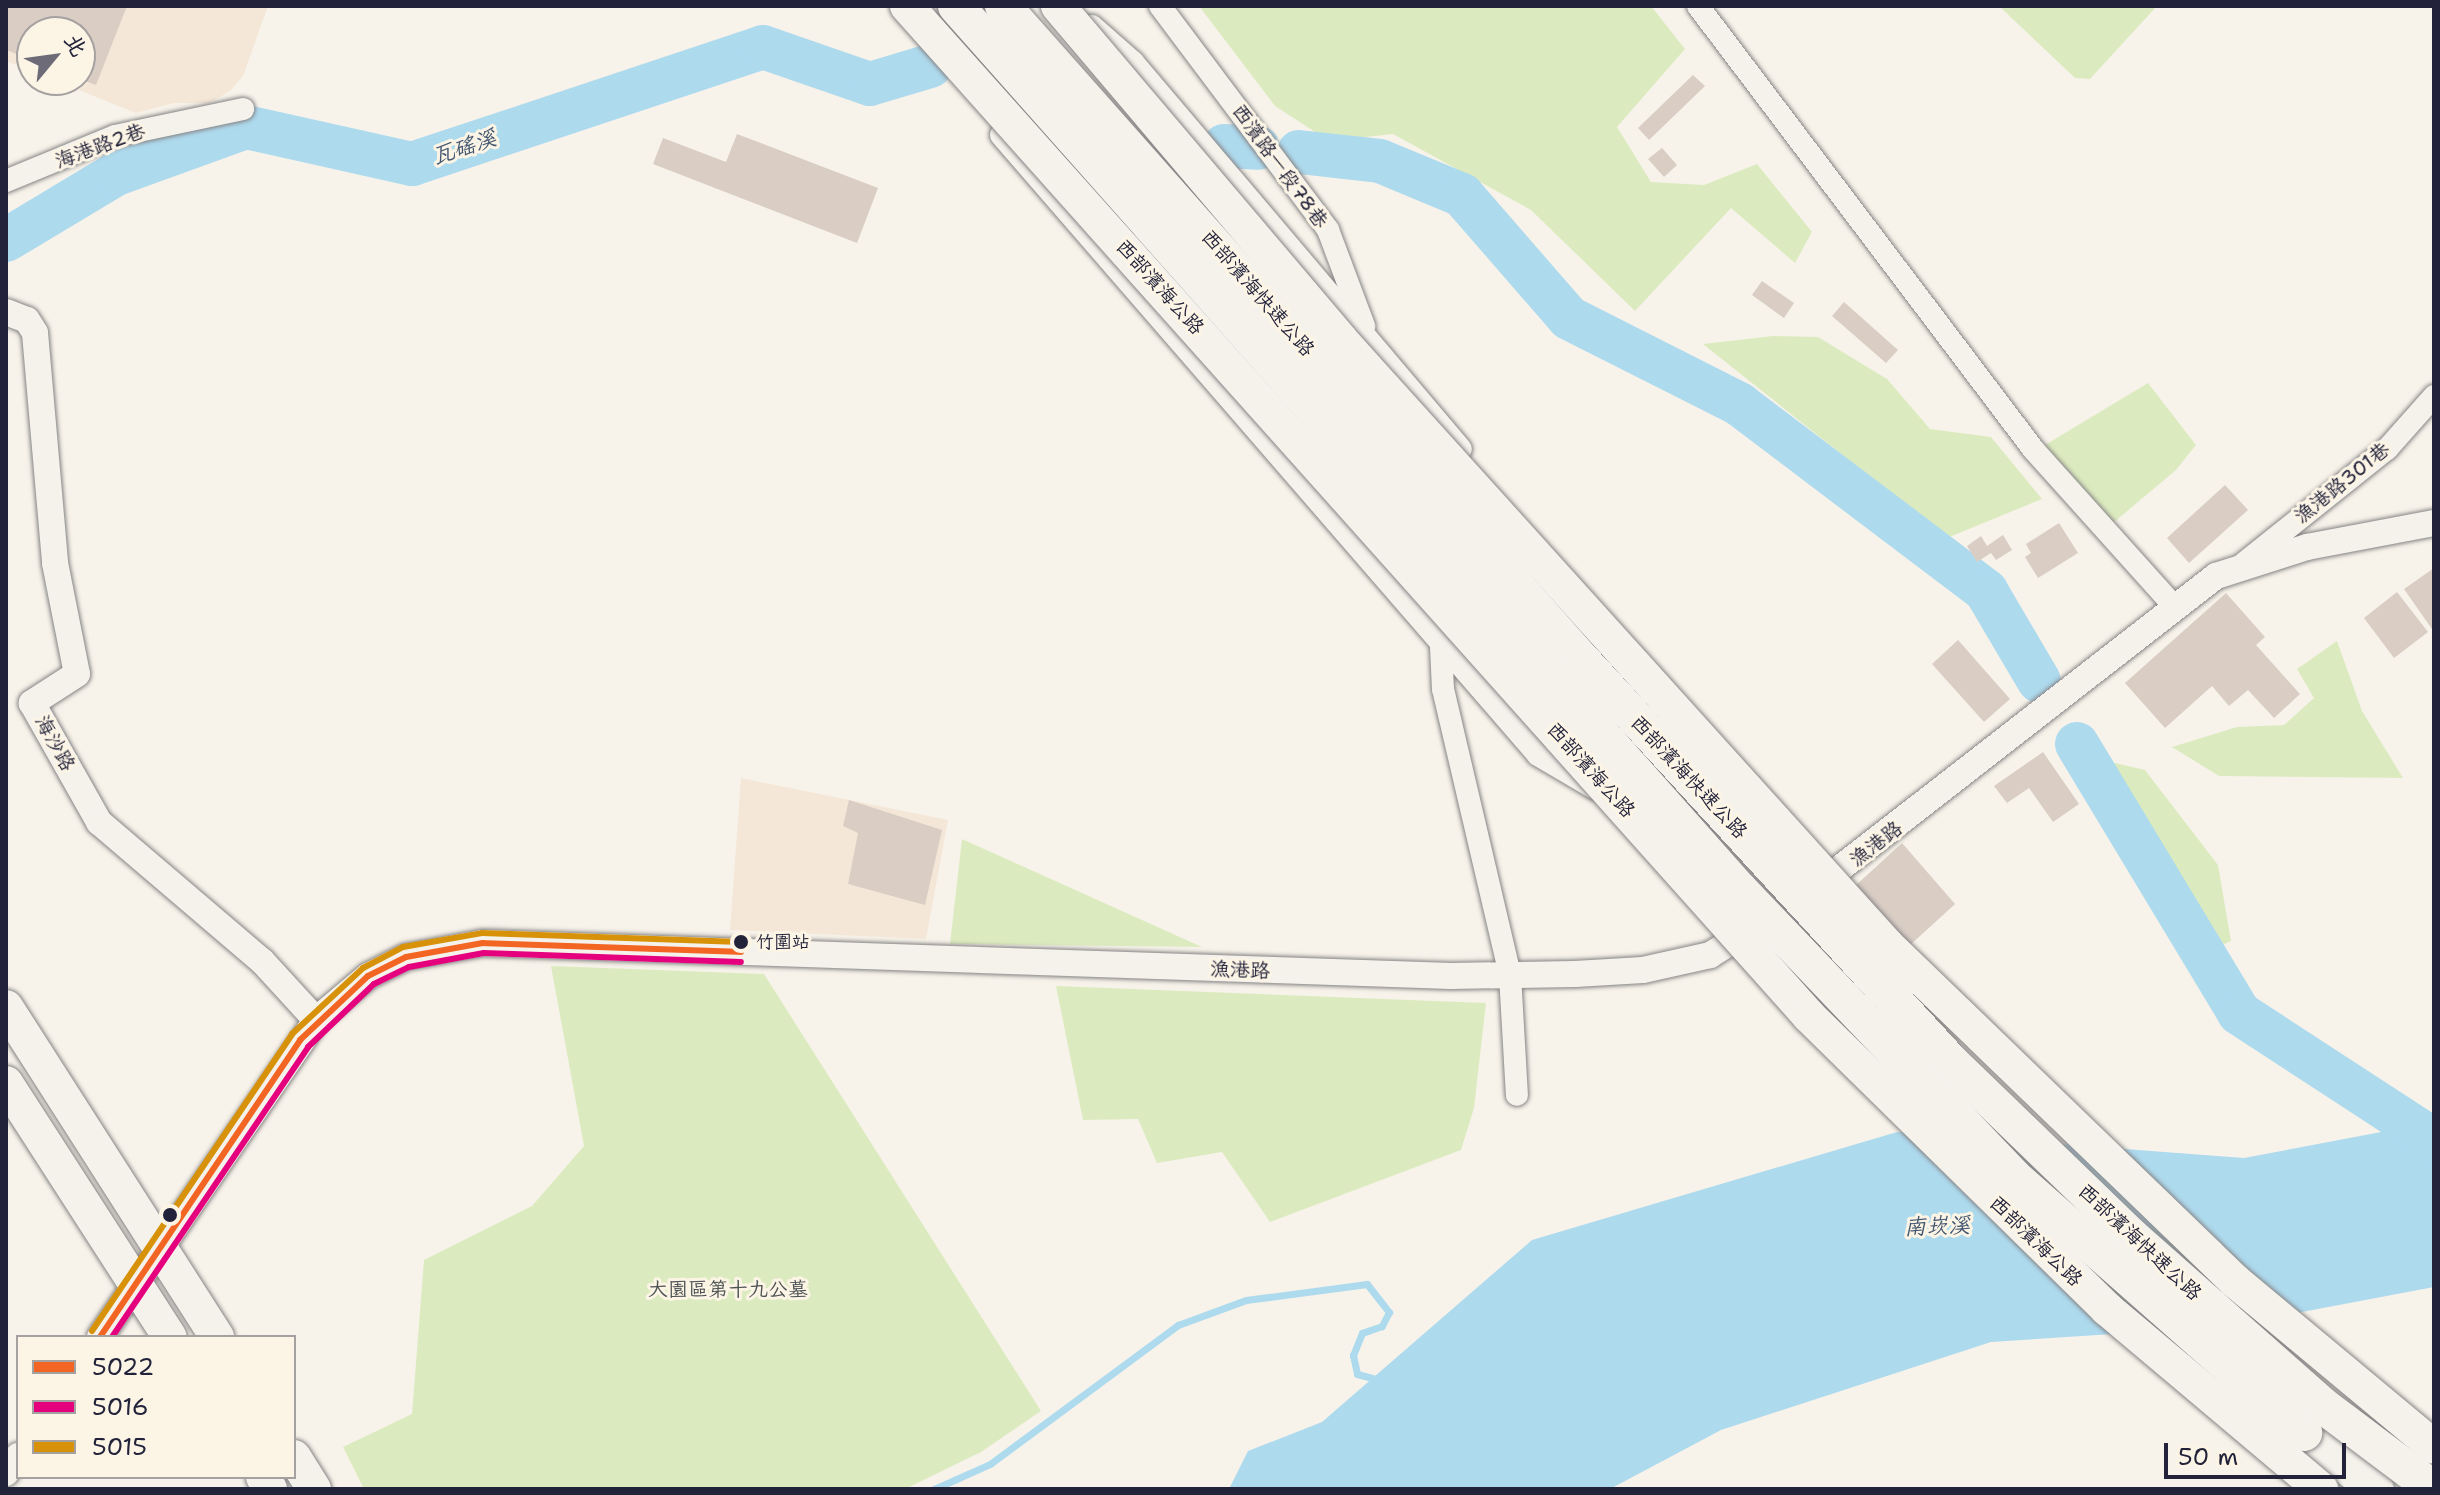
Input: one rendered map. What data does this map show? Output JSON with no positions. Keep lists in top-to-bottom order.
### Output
{
  "streets": {
    "highway": ["西部濱海快速公路"],
    "main road": ["西部濱海公路"],
    "street": [
      "海港路2巷",
      "西濱路一段78巷",
      "漁港路301巷",
      "海沙路",
      "漁港路"
    ]
  },
  "crossings": [
    ["漁港路301巷", "漁港路"],
    ["海沙路", "漁港路"]
  ],
  "water": ["瓦磘溪", "南崁溪"],
  "parks": ["大園區第十九公墓"],
  "places": ["竹圍站"],
  "lines": ["transit line 5015", "transit line 5022", "transit line 5016"],
  "legend": ["5022", "5016", "5015"],
  "scale_bar": "50 m",
  "north": "top right"
}
